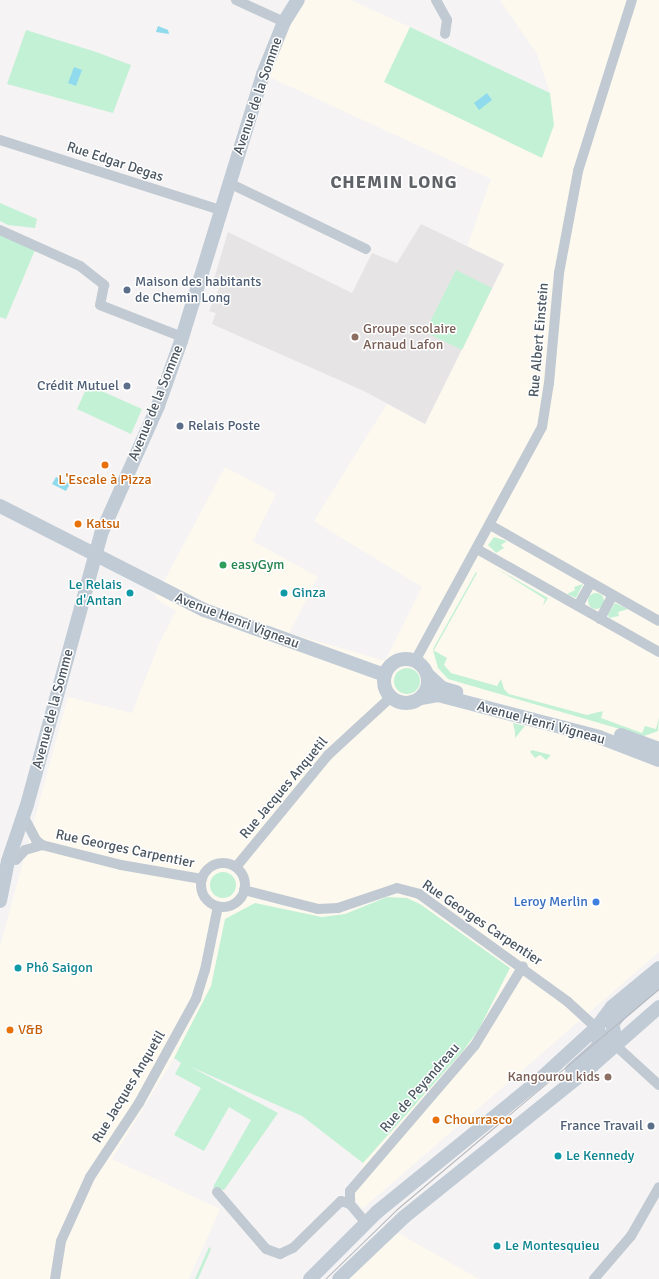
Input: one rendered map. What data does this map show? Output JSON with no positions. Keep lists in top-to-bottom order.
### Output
{
  "streets": {
    "main road": ["Avenue de la Somme", "Avenue Henri Vigneau"],
    "street": [
      "Rue Edgar Degas",
      "Rue Albert Einstein",
      "Rue Jacques Anquetil",
      "Rue Georges Carpentier",
      "Rue de Peyandreau"
    ]
  },
  "crossings": [
    ["Avenue de la Somme", "Rue Edgar Degas"],
    ["Avenue de la Somme", "Avenue Henri Vigneau"],
    ["Rue Albert Einstein", "Avenue Henri Vigneau"],
    ["Rue Albert Einstein", "Rue Jacques Anquetil"],
    ["Avenue Henri Vigneau", "Rue Jacques Anquetil"],
    ["Rue Jacques Anquetil", "Rue Georges Carpentier"],
    ["Rue Georges Carpentier", "Rue de Peyandreau"]
  ],
  "districts": ["CHEMIN LONG"],
  "places": [
    "Maison des habitants de Chemin Long",
    "Groupe scolaire Arnaud Lafon",
    "Crédit Mutuel",
    "Relais Poste",
    "L'Escale à Pizza",
    "Katsu",
    "easyGym",
    "Le Relais d'Antan",
    "Ginza",
    "Leroy Merlin",
    "Phô Saigon",
    "V&B",
    "Kangourou kids",
    "Chourrasco",
    "France Travail",
    "Le Kennedy",
    "Le Montesquieu"
  ]
}
